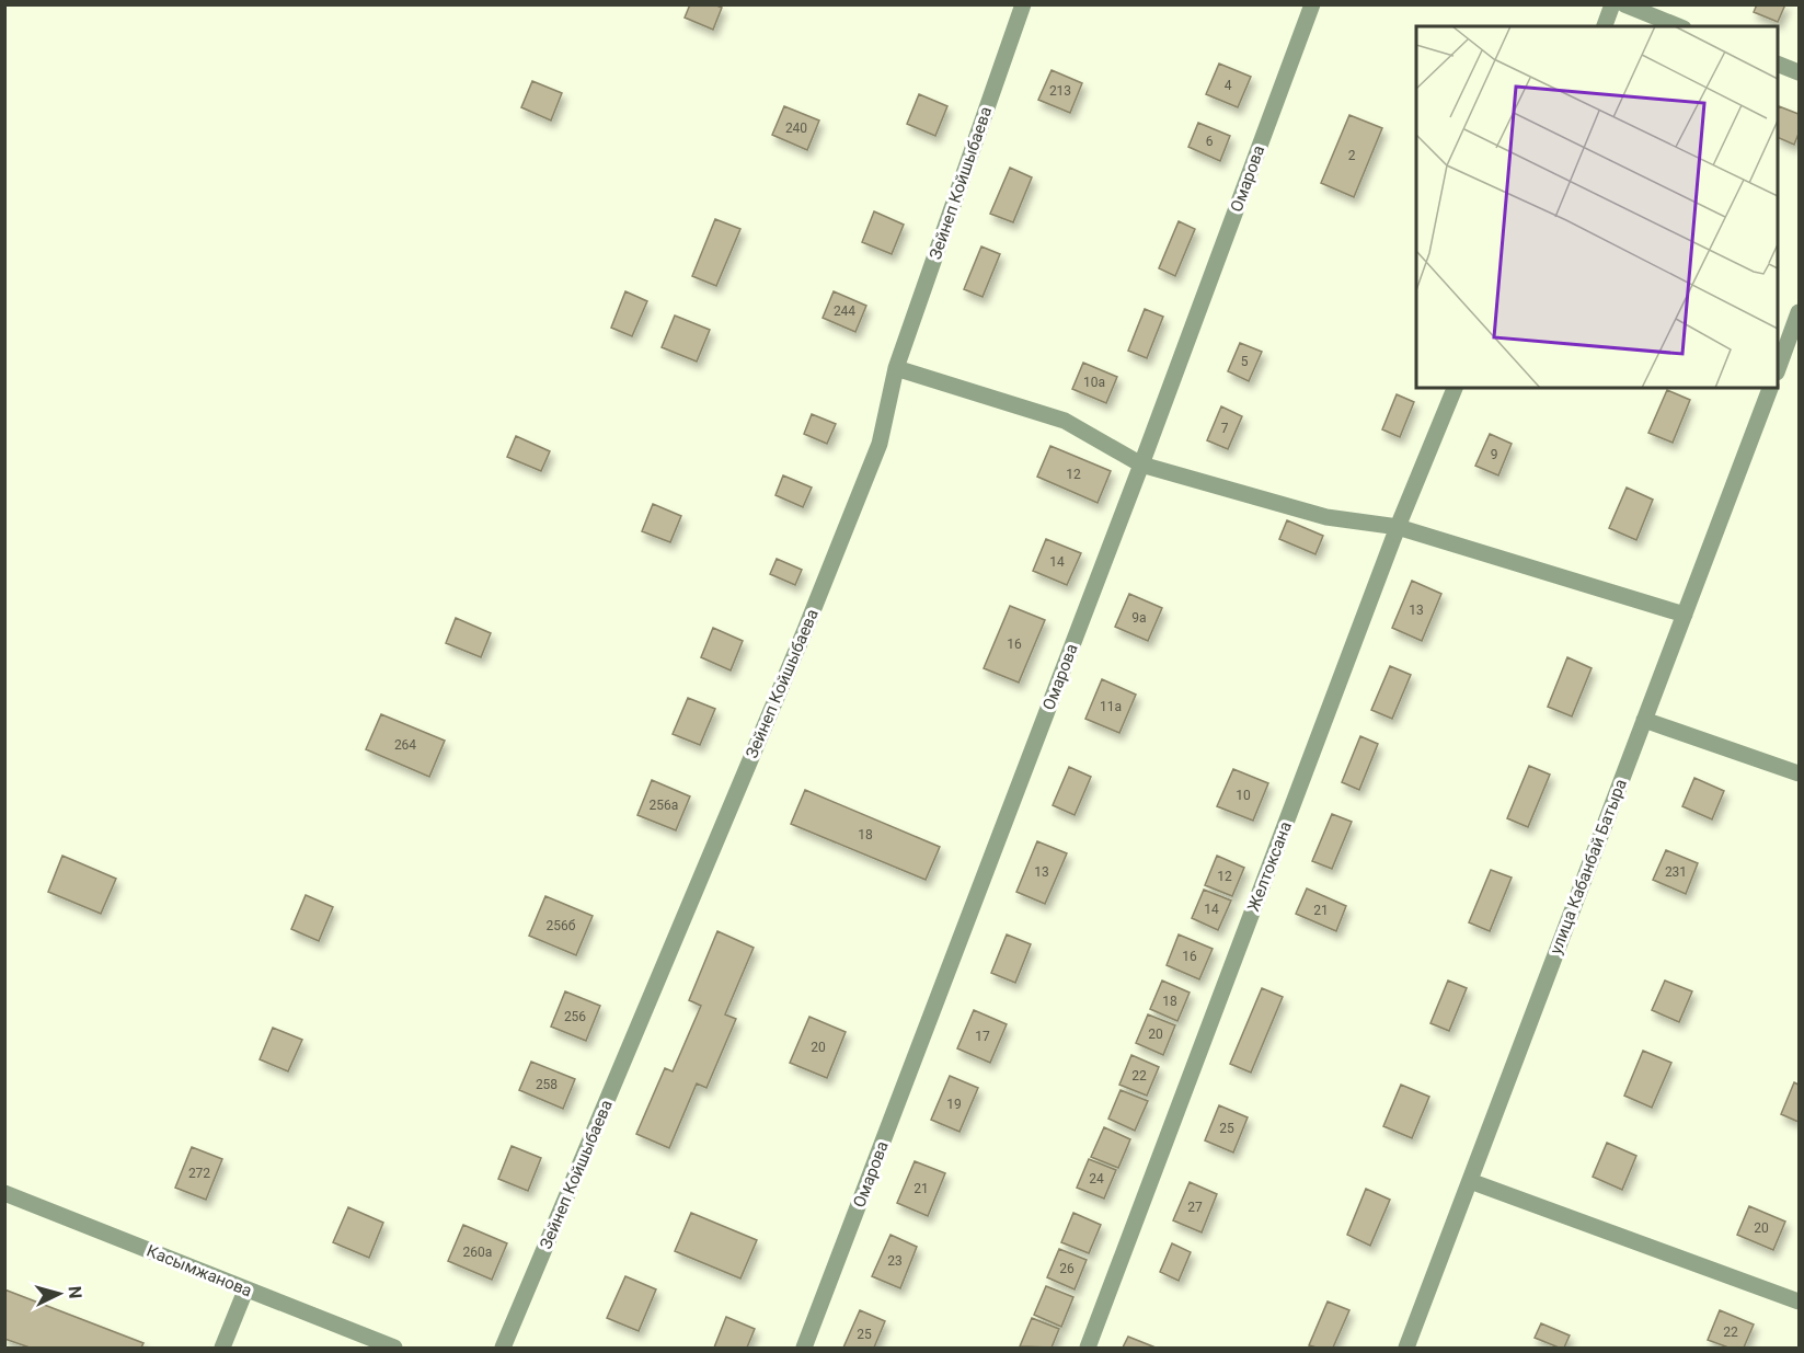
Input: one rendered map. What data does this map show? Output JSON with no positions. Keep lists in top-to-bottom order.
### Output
{
  "streets": {
    "street": [
      "Омарова",
      "Зейнеп Койшыбаева",
      "Желтоксана",
      "улица Кабанбай Батыра",
      "Касымжанова"
    ]
  },
  "house_numbers": [
    "4",
    "213",
    "240",
    "6",
    "2",
    "244",
    "5",
    "10а",
    "7",
    "9",
    "12",
    "14",
    "13",
    "9а",
    "16",
    "11а",
    "264",
    "10",
    "256а",
    "18",
    "13",
    "231",
    "12",
    "14",
    "21",
    "256б",
    "16",
    "18",
    "256",
    "20",
    "17",
    "20",
    "22",
    "258",
    "19",
    "25",
    "272",
    "24",
    "21",
    "27",
    "20",
    "260а",
    "23",
    "26",
    "22",
    "25"
  ],
  "north": "right"
}
